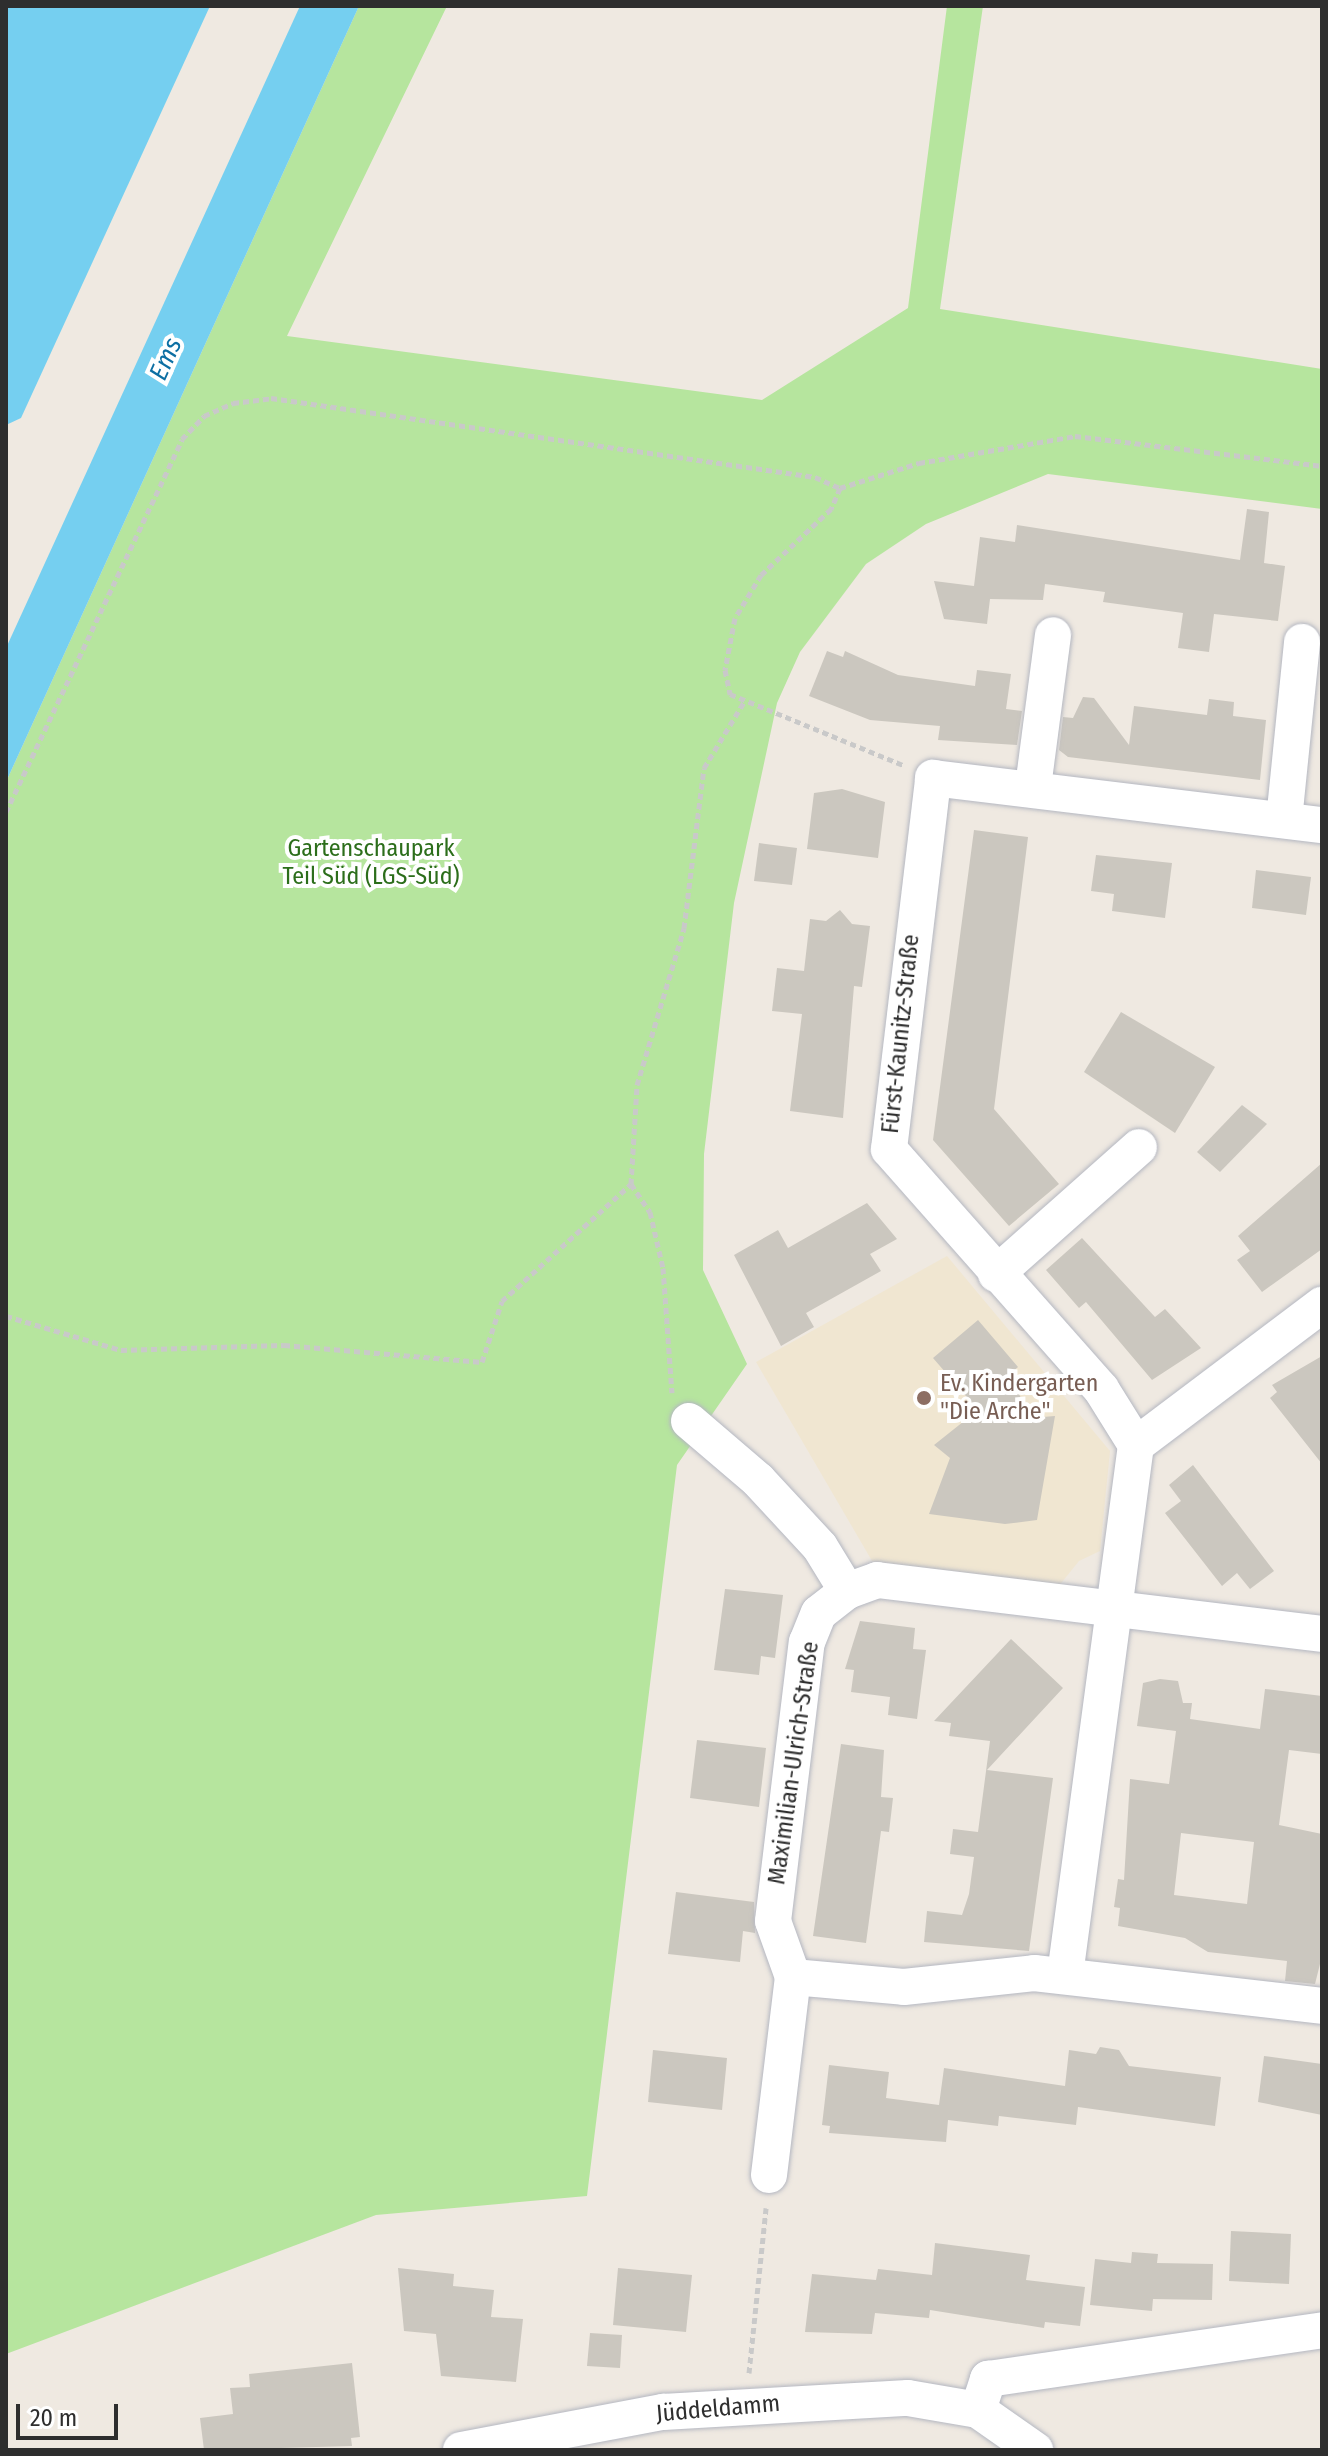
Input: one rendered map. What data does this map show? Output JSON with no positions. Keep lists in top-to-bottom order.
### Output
{
  "streets": {
    "street": ["Fürst-Kaunitz-Straße", "Maximilian-Ulrich-Straße", "Jüddeldamm"]
  },
  "water": ["Ems"],
  "parks": ["Gartenschaupark Teil Süd (LGS-Süd)"],
  "places": ["Ev. Kindergarten \"Die Arche\""],
  "scale_bar": "20 m"
}
